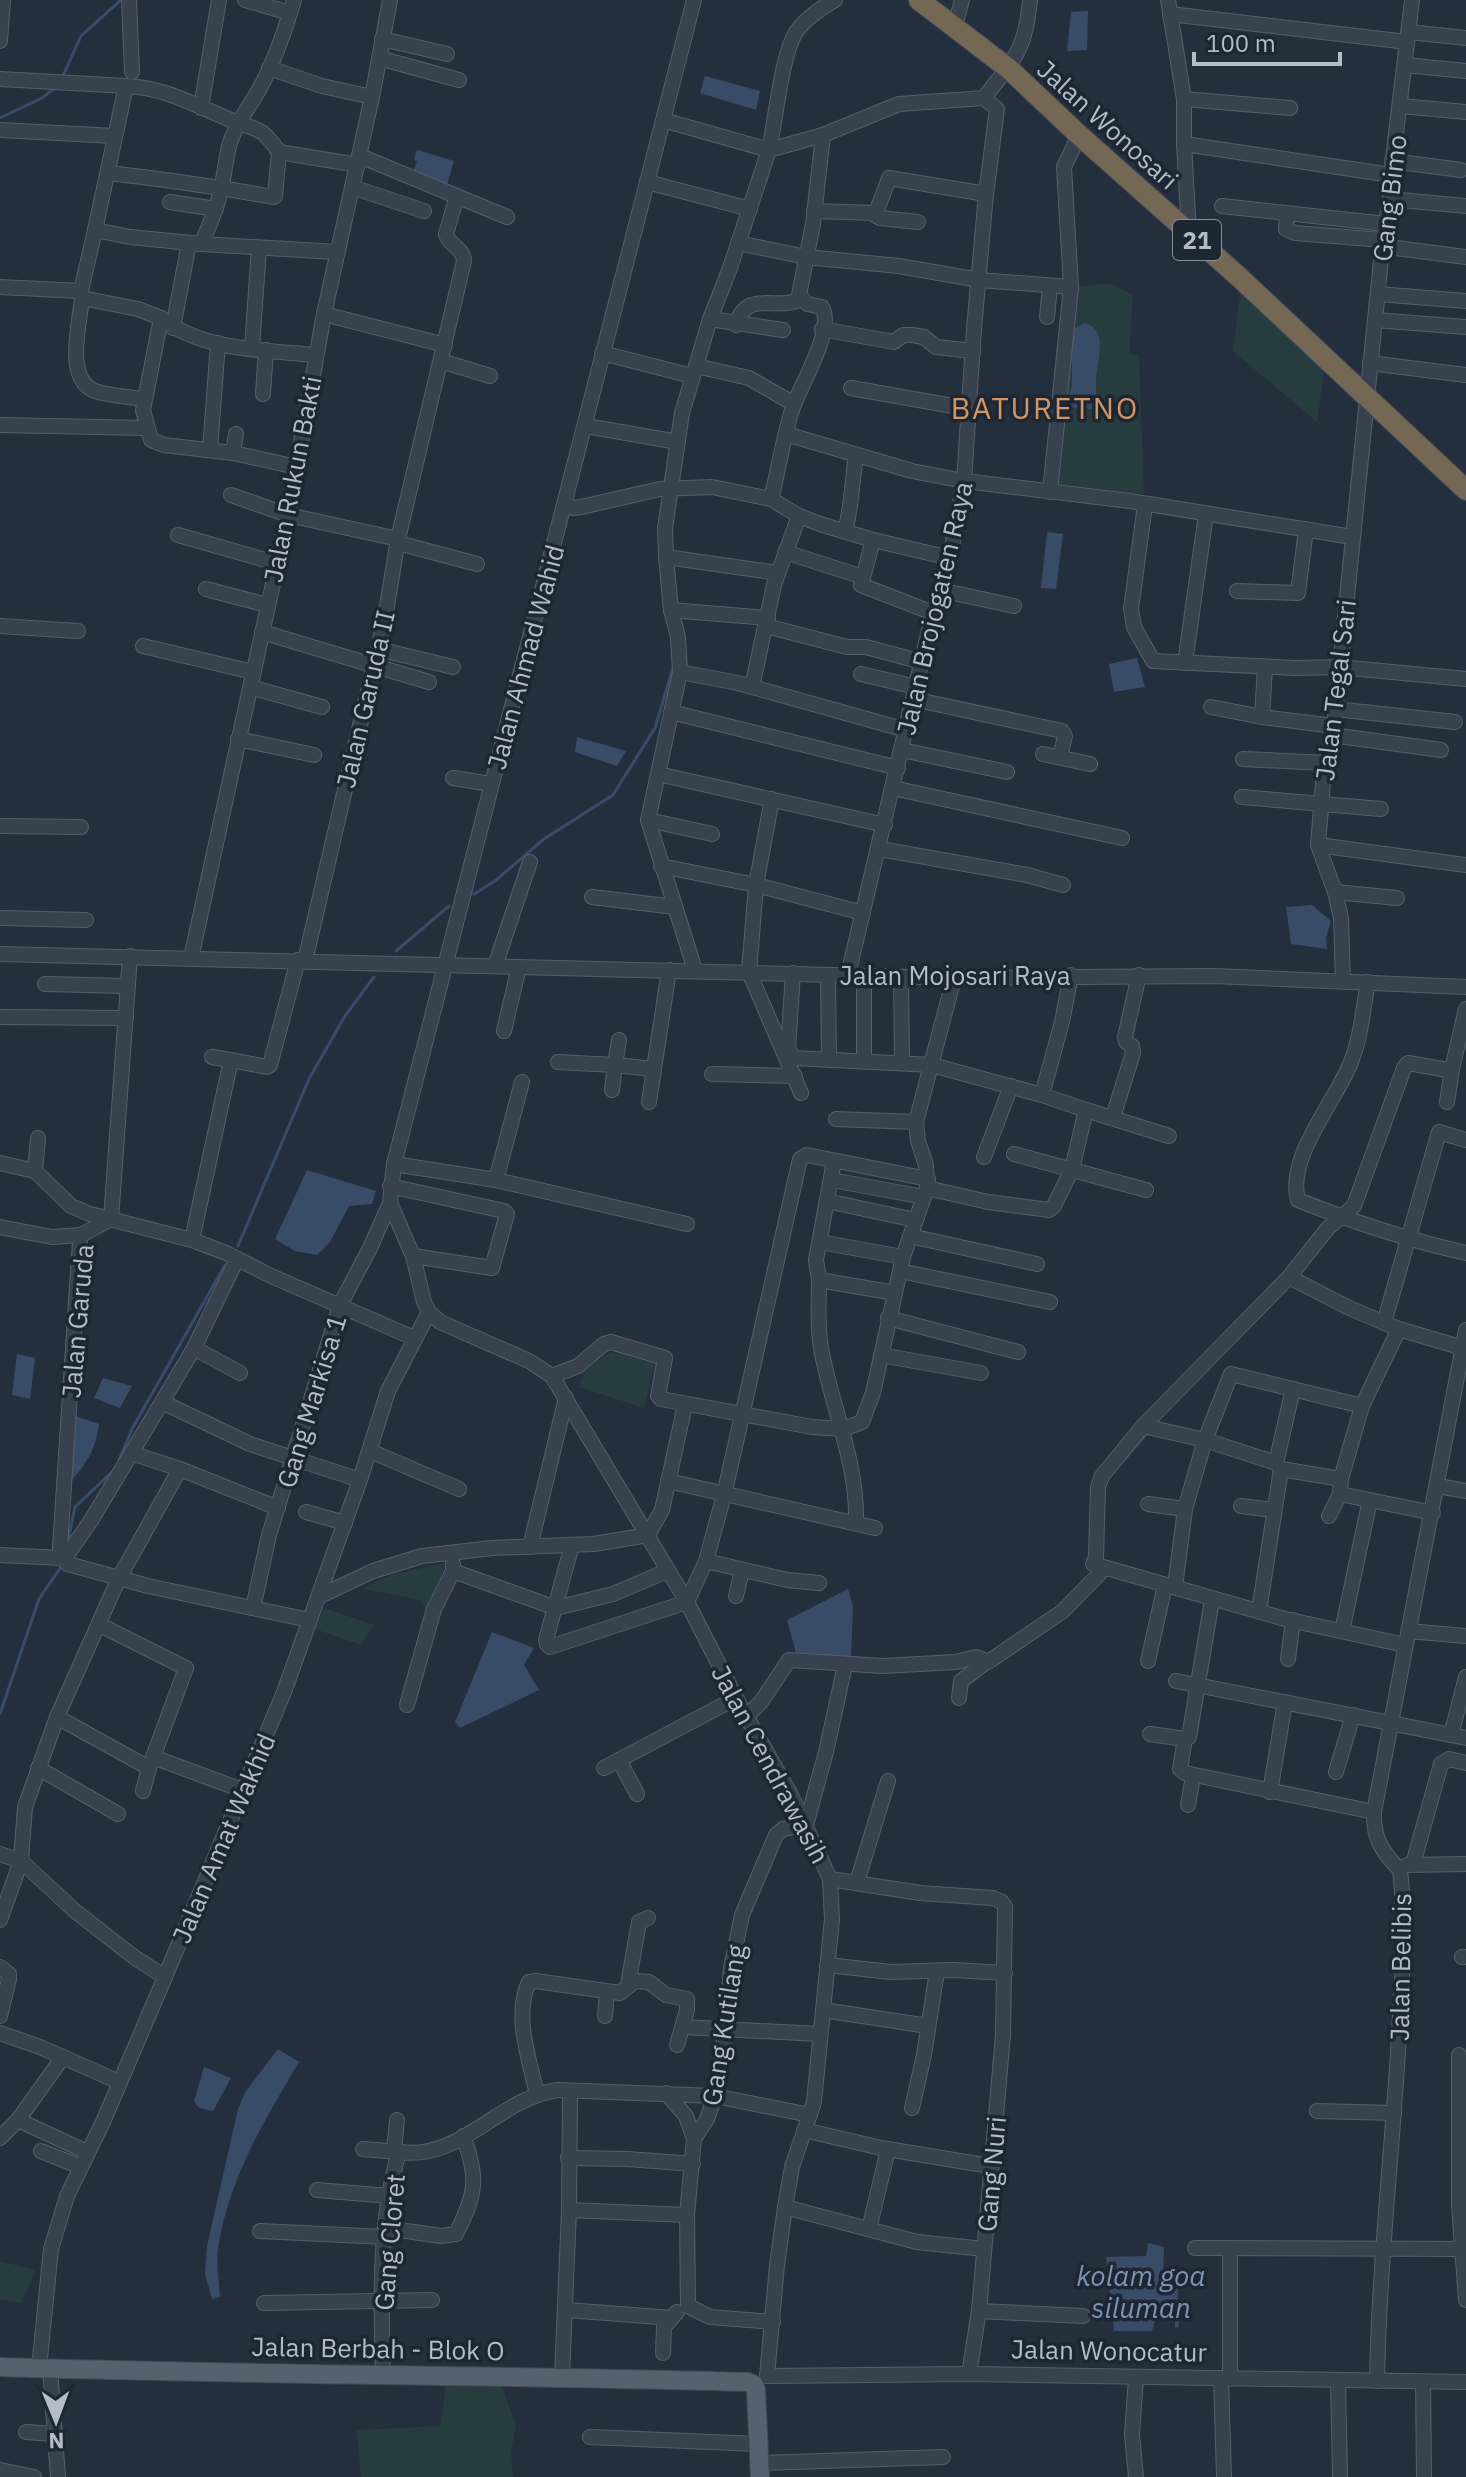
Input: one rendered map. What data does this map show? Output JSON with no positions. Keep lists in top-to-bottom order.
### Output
{
  "streets": {
    "highway": ["Jalan Wonosari", "21"],
    "main road": ["Jalan Berbah - Blok O"],
    "street": [
      "Gang Bimo",
      "Jalan Rukun Bakti",
      "Jalan Brojogaten Raya",
      "Jalan Ahmad Wahid",
      "Jalan Tegal Sari",
      "Jalan Garuda II",
      "Jalan Mojosari Raya",
      "Jalan Garuda",
      "Gang Markisa 1",
      "Jalan Cendrawasih",
      "Jalan Amat Wakhid",
      "Jalan Belibis",
      "Gang Kutilang",
      "Gang Nuri",
      "Gang Cloret",
      "Jalan Wonocatur"
    ]
  },
  "crossings": [
    ["Jalan Wonosari", "Gang Bimo"],
    ["Jalan Wonosari", "Jalan Tegal Sari"],
    ["Gang Bimo", "Jalan Tegal Sari"],
    ["Jalan Brojogaten Raya", "Jalan Mojosari Raya"],
    ["Jalan Ahmad Wahid", "Jalan Mojosari Raya"],
    ["Jalan Ahmad Wahid", "Gang Markisa 1"],
    ["Jalan Ahmad Wahid", "Jalan Cendrawasih"],
    ["Jalan Ahmad Wahid", "Jalan Amat Wakhid"],
    ["Jalan Tegal Sari", "Jalan Mojosari Raya"],
    ["Jalan Cendrawasih", "Jalan Amat Wakhid"],
    ["Jalan Cendrawasih", "Gang Kutilang"],
    ["Jalan Cendrawasih", "Gang Cloret"],
    ["Jalan Cendrawasih", "Jalan Berbah - Blok O"],
    ["Jalan Cendrawasih", "Jalan Wonocatur"],
    ["Jalan Amat Wakhid", "Jalan Berbah - Blok O"],
    ["Jalan Belibis", "Jalan Wonocatur"],
    ["Gang Kutilang", "Gang Cloret"],
    ["Gang Nuri", "Jalan Wonocatur"],
    ["Gang Cloret", "Jalan Berbah - Blok O"],
    ["Jalan Berbah - Blok O", "Jalan Wonocatur"]
  ],
  "districts": ["BATURETNO"],
  "water": ["kolam goa siluman"],
  "scale_bar": "100 m",
  "north": "bottom"
}
